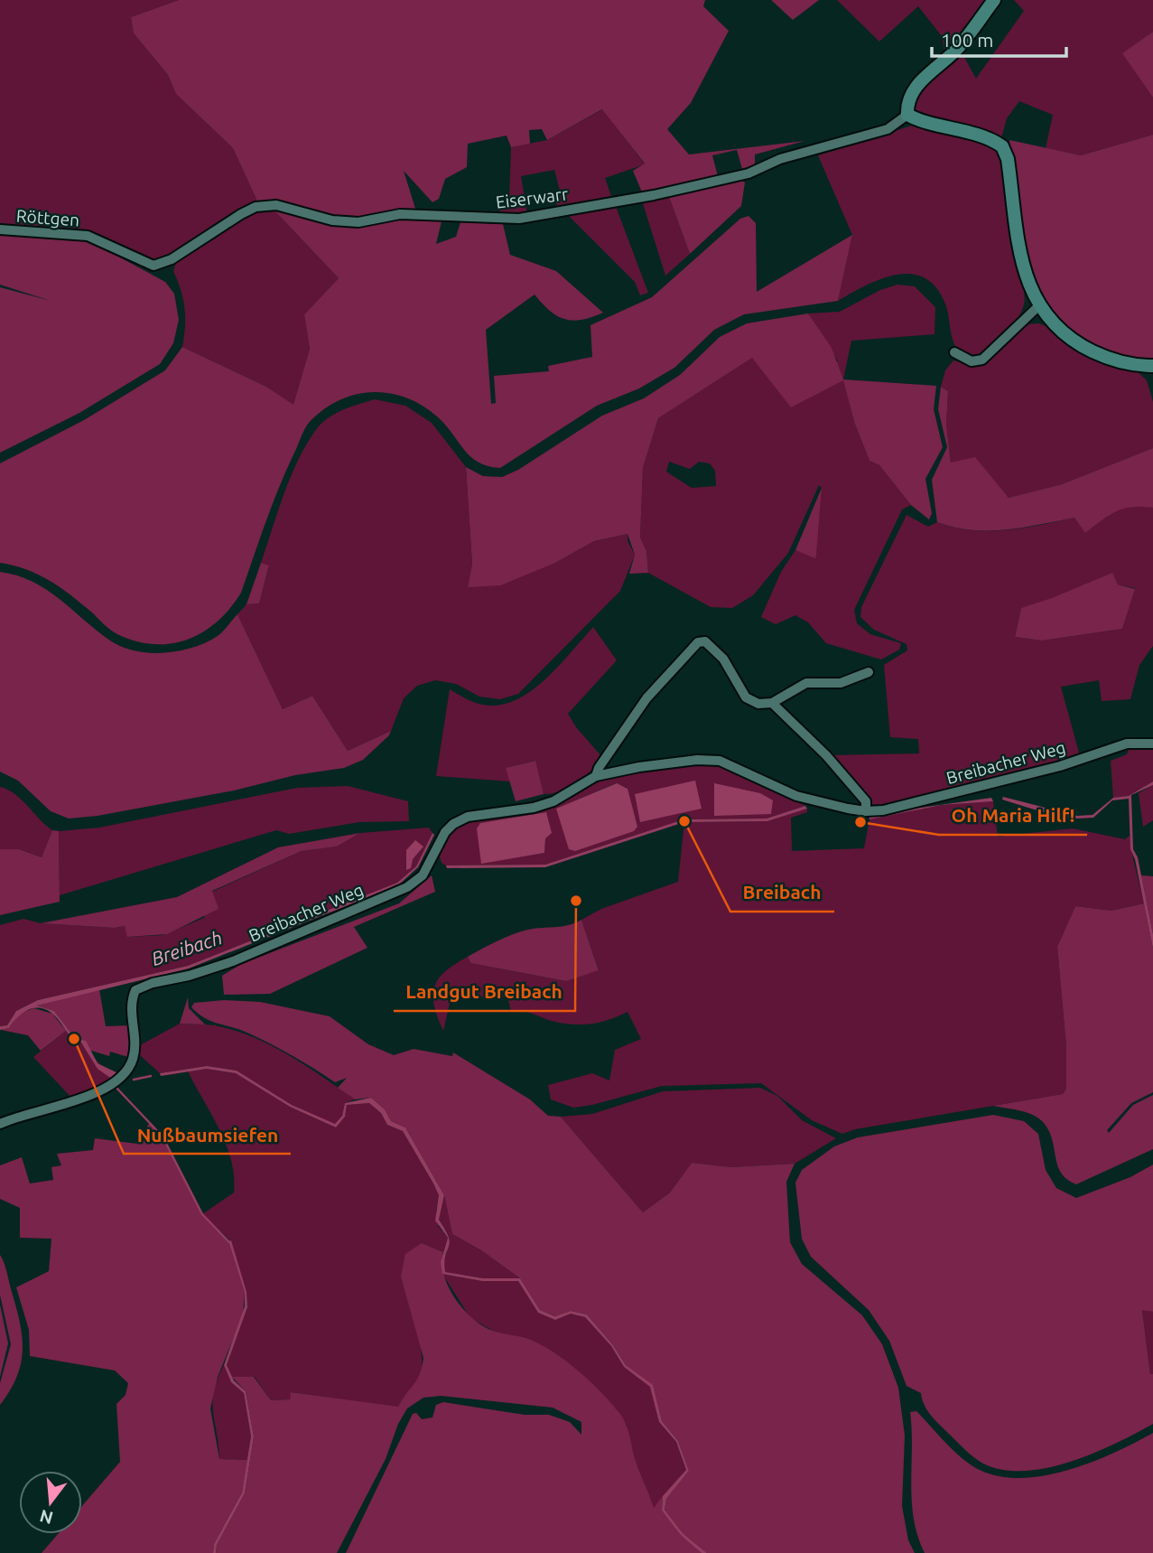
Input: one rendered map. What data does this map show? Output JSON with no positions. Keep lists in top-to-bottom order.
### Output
{
  "streets": {
    "street": ["Eiserwarr", "Röttgen", "Breibacher Weg"]
  },
  "crossings": [
    ["Eiserwarr", "Röttgen"]
  ],
  "water": ["Breibach"],
  "places": [
    "Breibach",
    "Oh Maria Hilf!",
    "Landgut Breibach",
    "Nußbaumsiefen"
  ],
  "scale_bar": "100 m",
  "north": "bottom"
}
